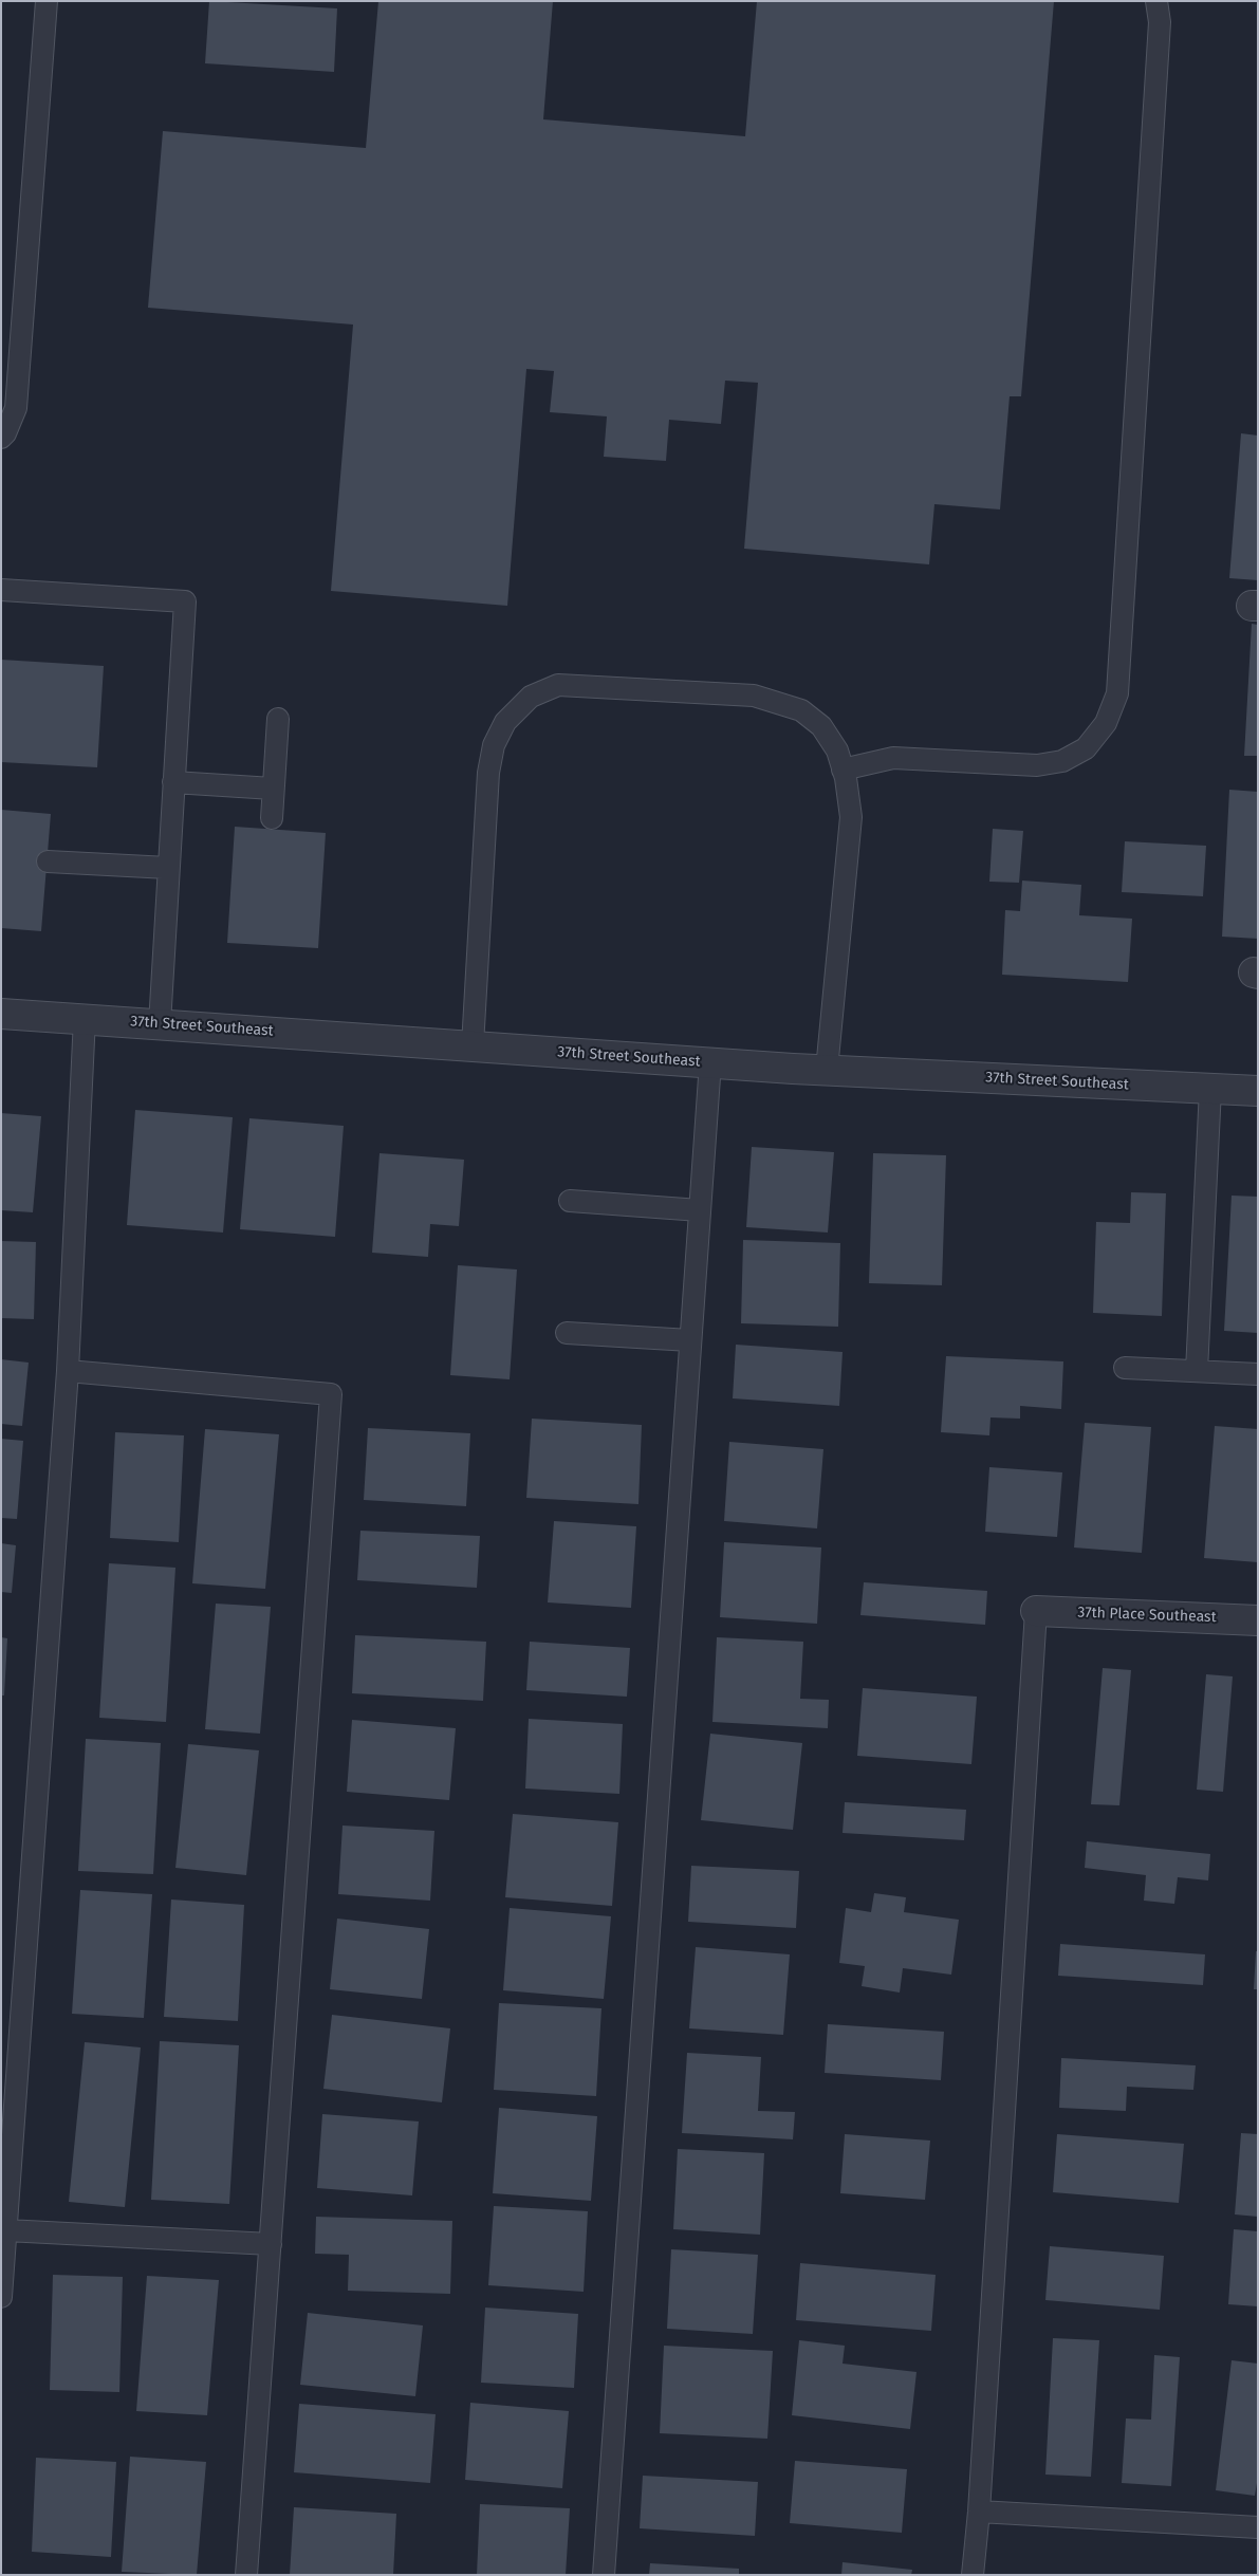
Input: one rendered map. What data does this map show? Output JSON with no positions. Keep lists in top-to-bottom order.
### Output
{
  "streets": {
    "street": ["37th Street Southeast", "37th Place Southeast"]
  }
}
